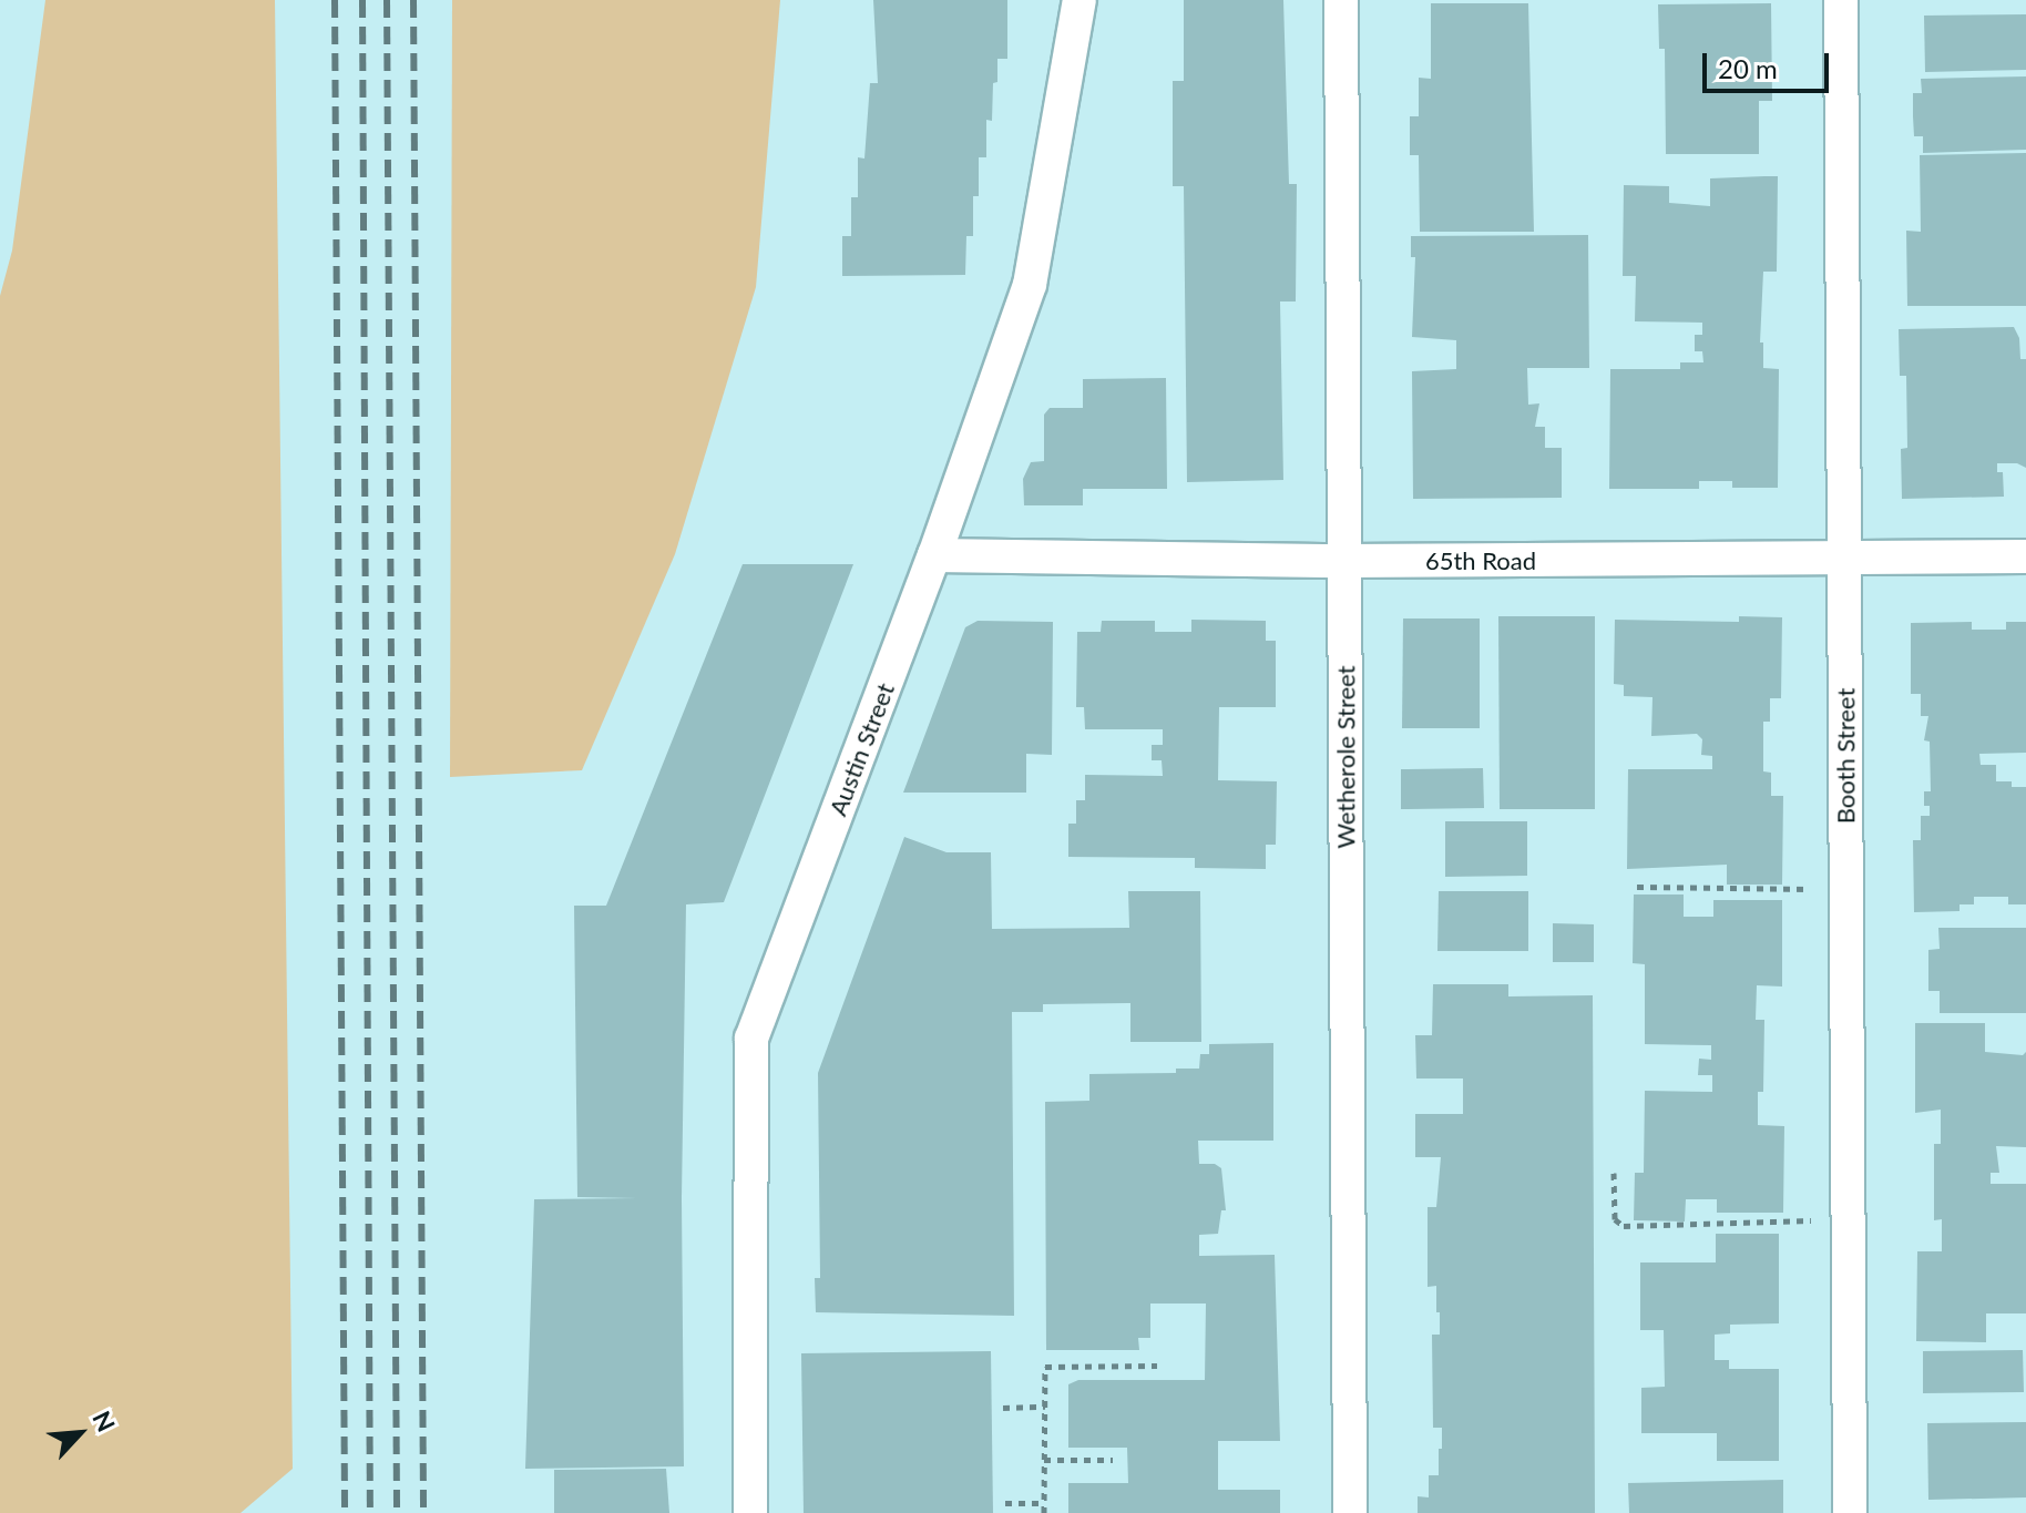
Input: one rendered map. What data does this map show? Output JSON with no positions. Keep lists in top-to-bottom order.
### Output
{
  "streets": {
    "street": [
      "65th Road",
      "Austin Street",
      "Booth Street",
      "Wetherole Street"
    ]
  },
  "crossings": [
    ["65th Road", "Austin Street"],
    ["65th Road", "Booth Street"],
    ["65th Road", "Wetherole Street"]
  ],
  "scale_bar": "20 m",
  "north": "top right"
}
